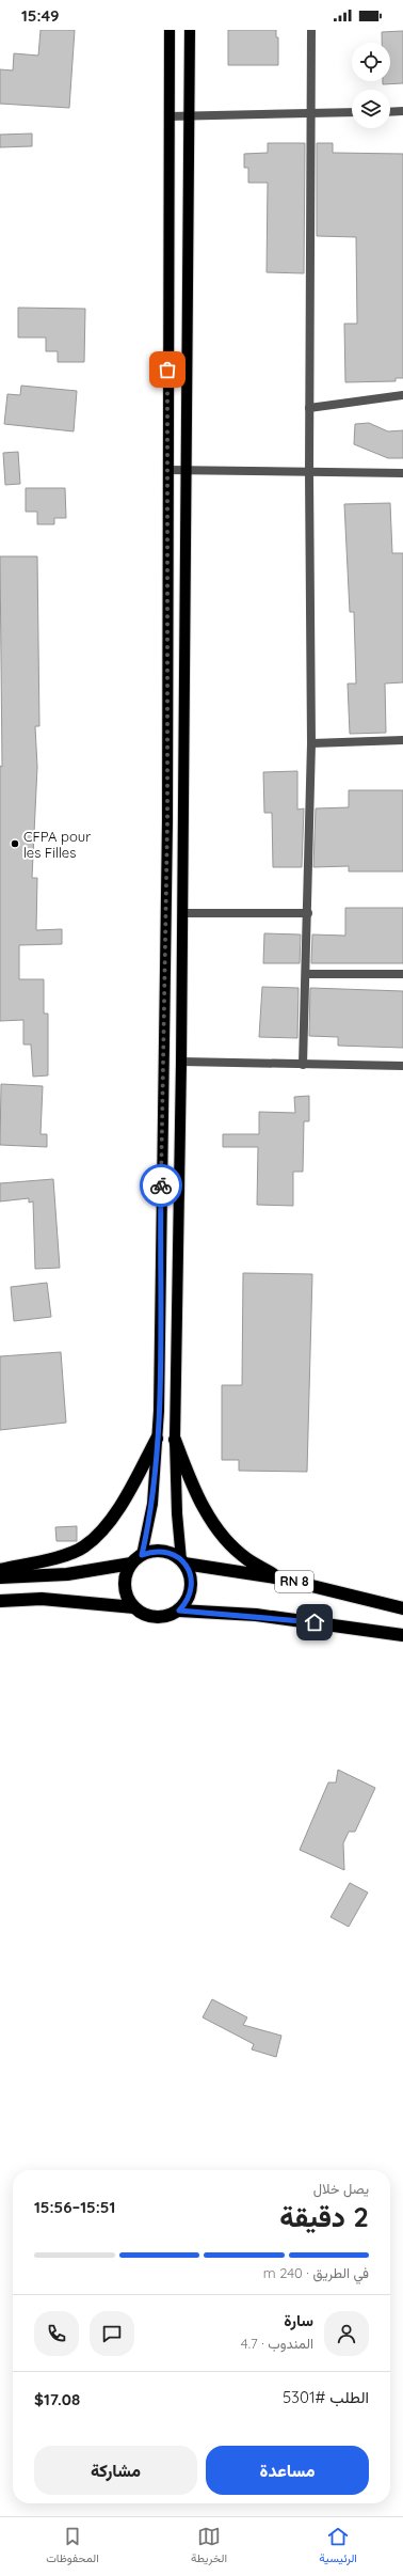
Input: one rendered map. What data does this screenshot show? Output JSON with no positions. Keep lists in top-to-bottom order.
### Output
{
  "streets": {
    "highway": ["RN 8"]
  },
  "places": ["CFPA pour les Filles"],
  "page": {
    "status": "15:49",
    "heading": ["2 دقيقة", "يصل خلال", "15:51–15:56"],
    "panel": [
      "سارة",
      "المندوب · 4.7",
      "الطلب #5301",
      "$17.08"
    ],
    "bar": "في الطريق · 240 m",
    "buttons": ["مساعدة", "مشاركة"],
    "tabs": ["الرئيسية", "الخريطة", "المحفوظات"]
  }
}
